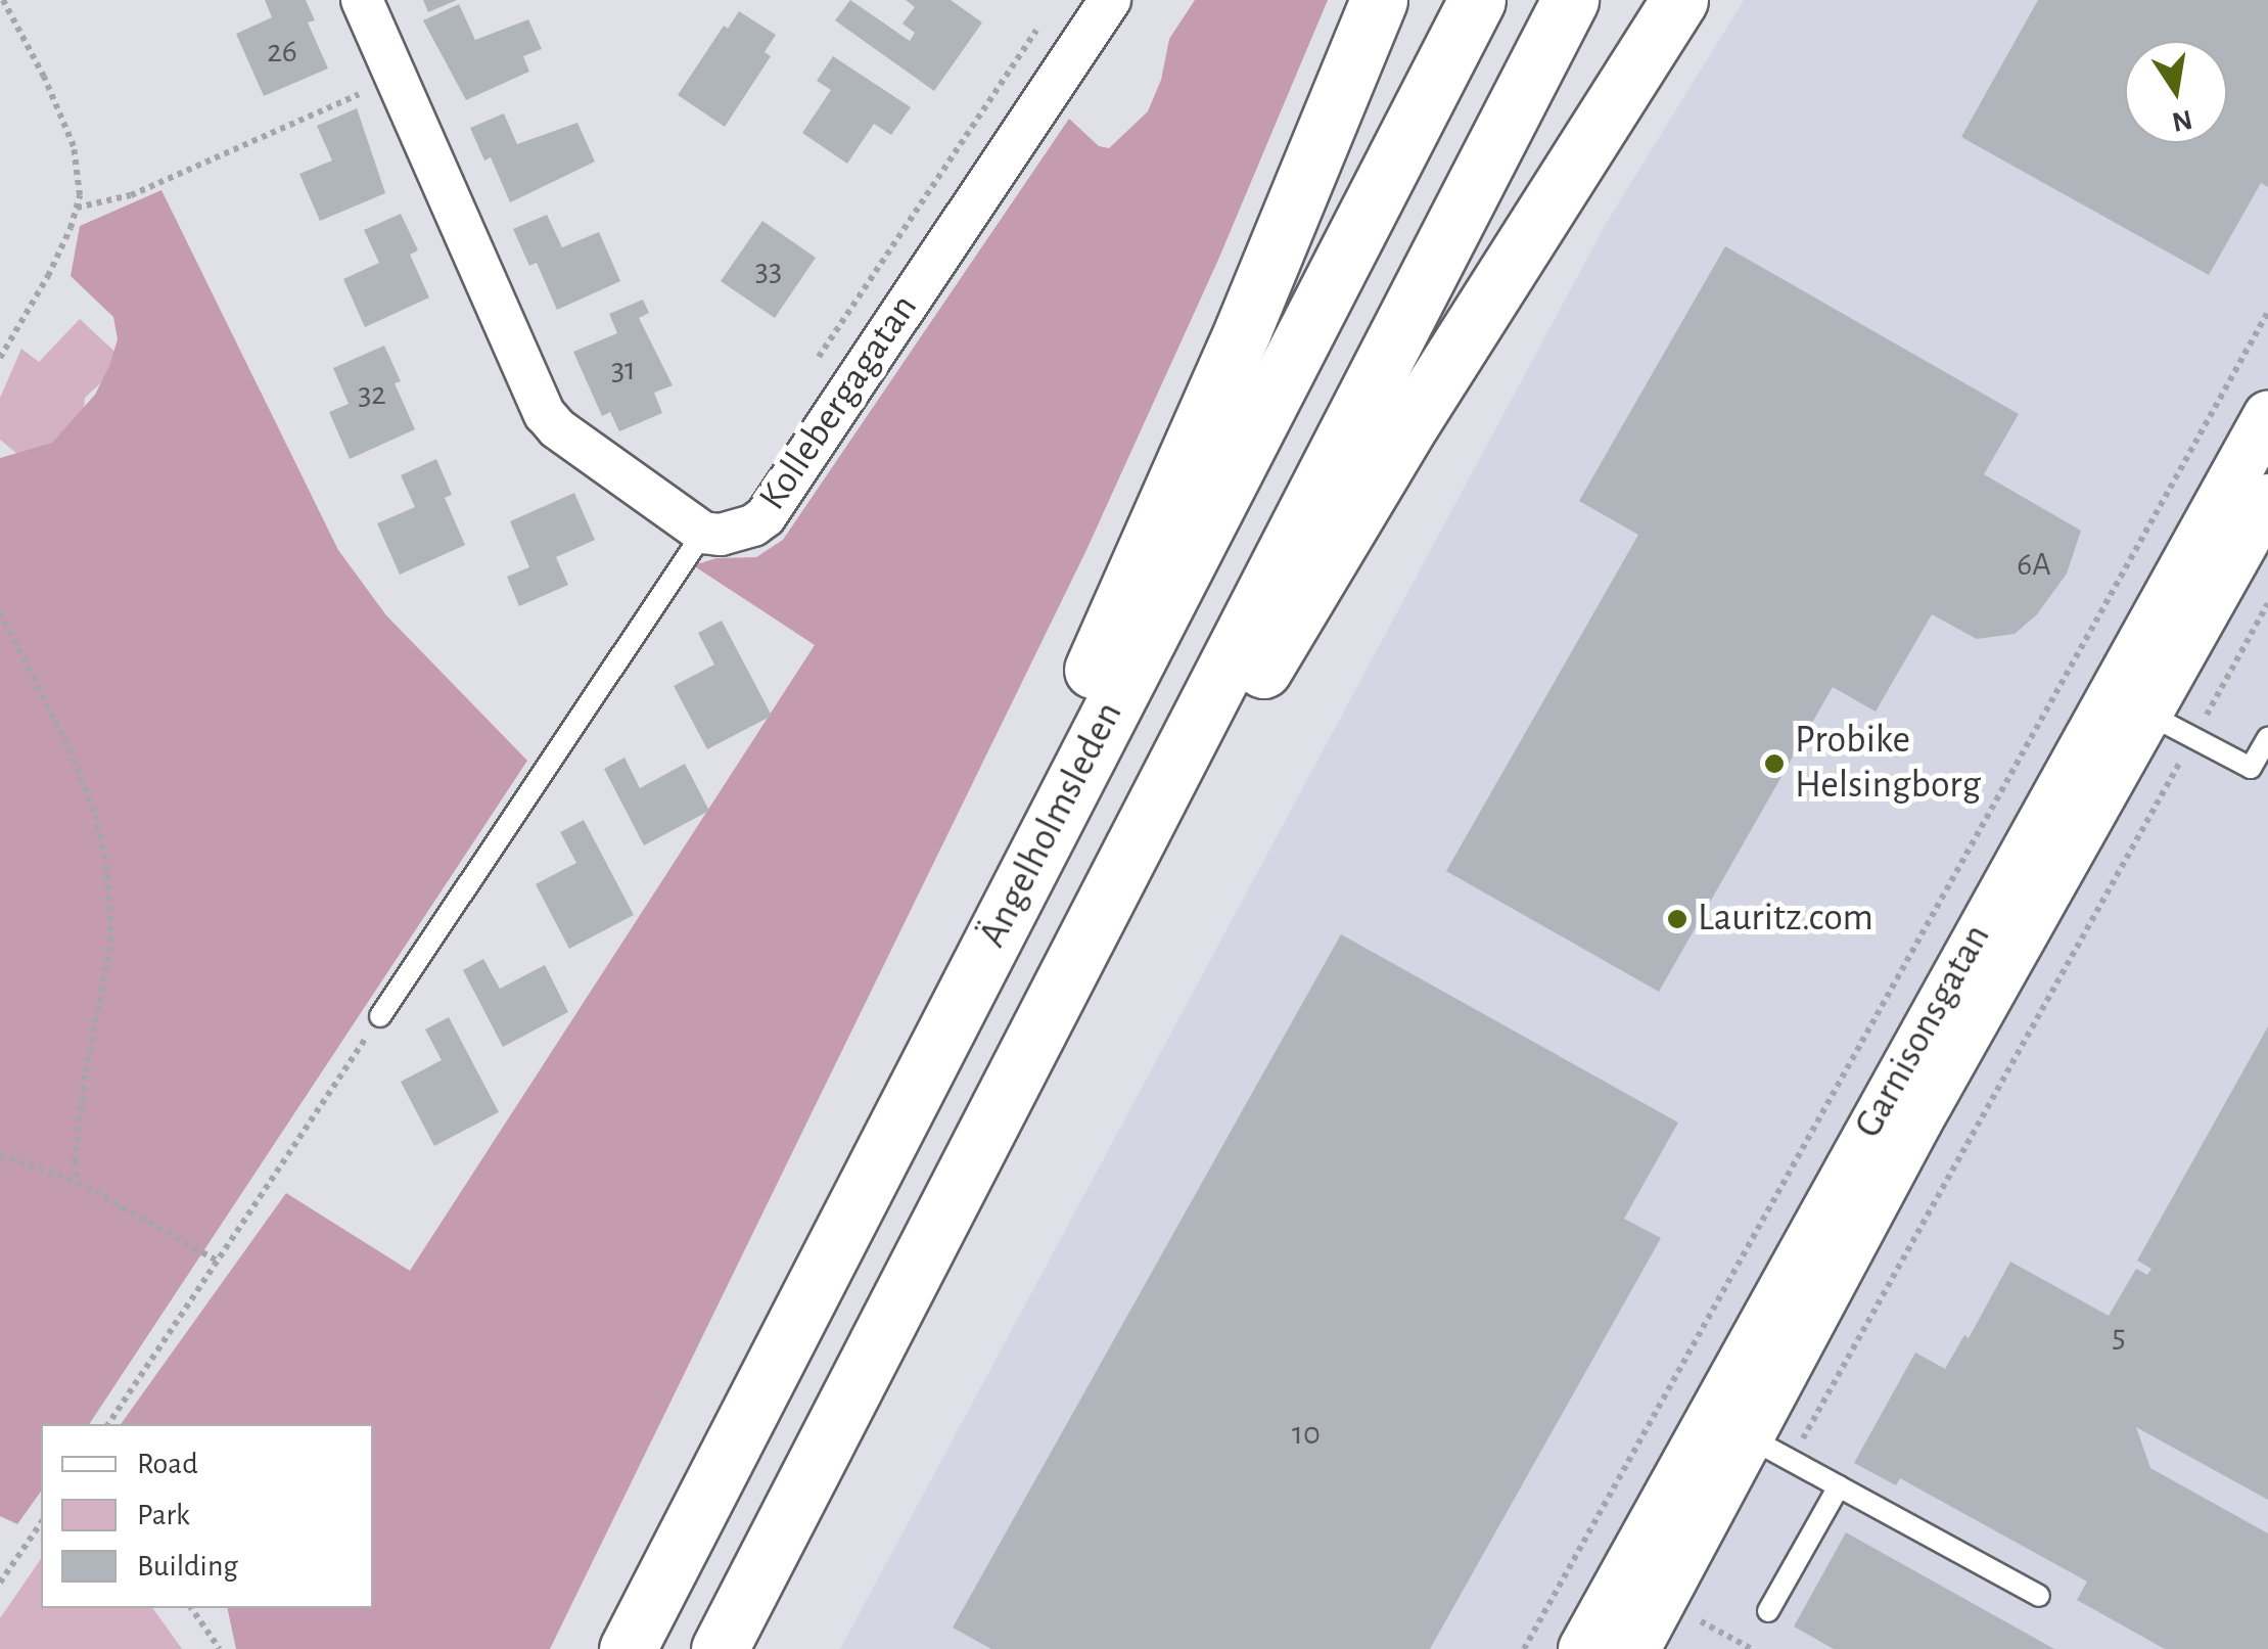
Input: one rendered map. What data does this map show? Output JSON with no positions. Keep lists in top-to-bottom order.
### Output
{
  "streets": {
    "highway": ["Ängelholmsleden"],
    "street": ["Kollebergagatan", "Garnisonsgatan"]
  },
  "places": ["Probike Helsingborg", "Lauritz.com"],
  "house_numbers": [
    "26",
    "33",
    "31",
    "32",
    "6A",
    "5",
    "10"
  ],
  "legend": ["Road", "Park", "Building"],
  "north": "bottom"
}
